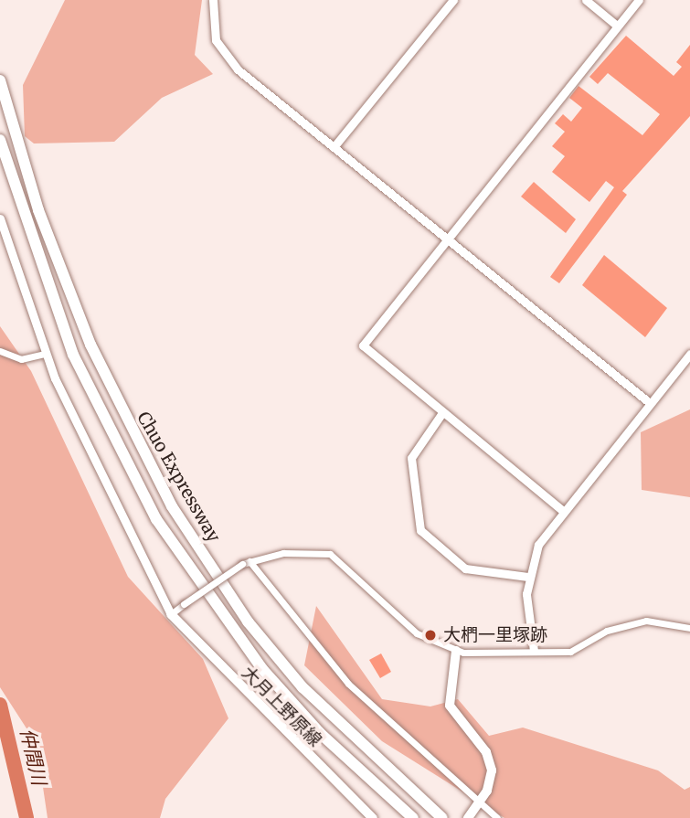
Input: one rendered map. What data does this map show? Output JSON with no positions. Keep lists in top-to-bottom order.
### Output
{
  "streets": {
    "highway": ["Chuo Expressway"],
    "main road": ["大月上野原線"]
  },
  "water": ["仲間川"],
  "places": ["大椚一里塚跡"]
}
